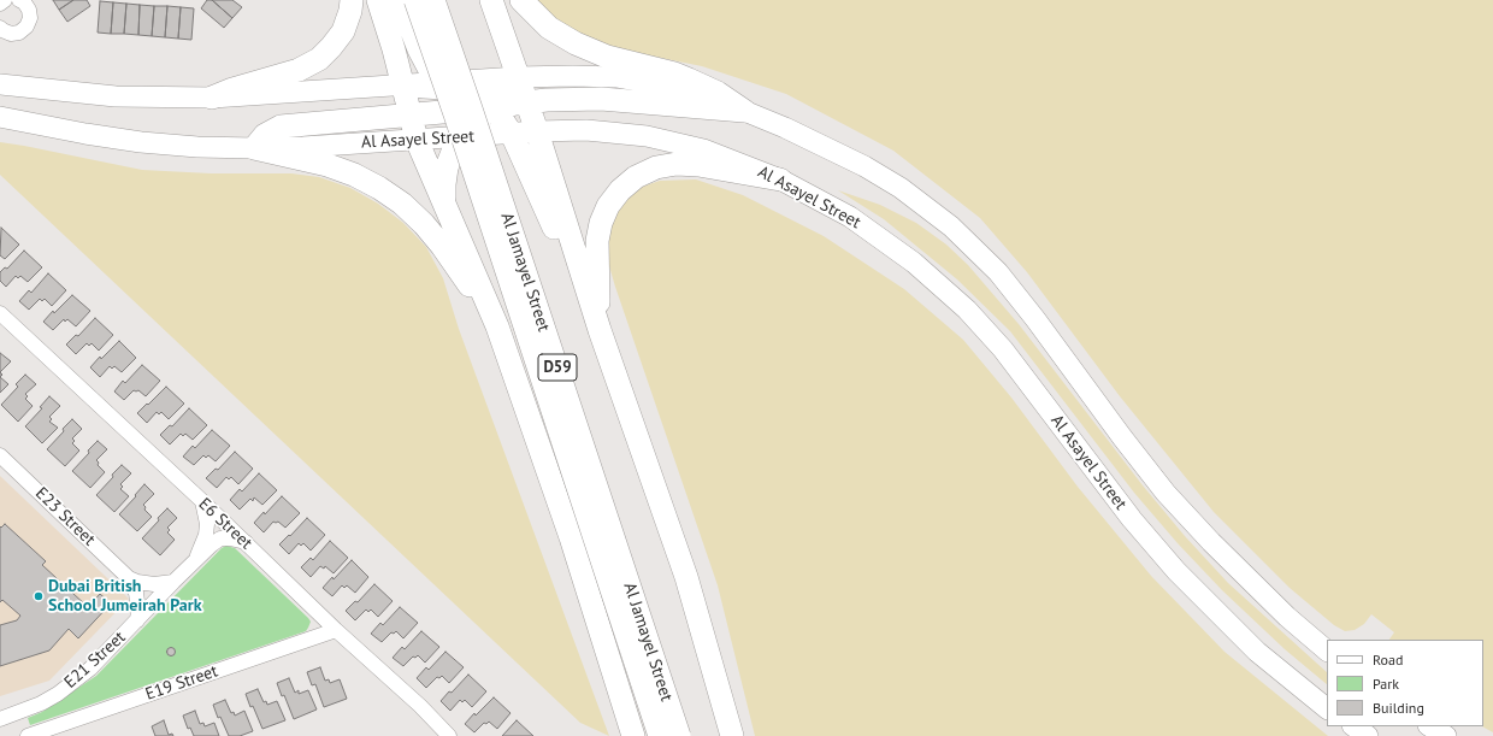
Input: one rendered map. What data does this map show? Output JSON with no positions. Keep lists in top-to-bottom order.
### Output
{
  "streets": {
    "main road": ["Al Asayel Street", "Al Jamayel Street", "D59"],
    "street": [
      "E23 Street",
      "E6 Street",
      "E21 Street",
      "E19 Street"
    ]
  },
  "crossings": [
    ["Al Asayel Street", "D59"],
    ["E23 Street", "E21 Street"],
    ["E6 Street", "E21 Street"],
    ["E6 Street", "E19 Street"]
  ],
  "places": ["Dubai British School Jumeirah Park"],
  "legend": ["Road", "Park", "Building"]
}
